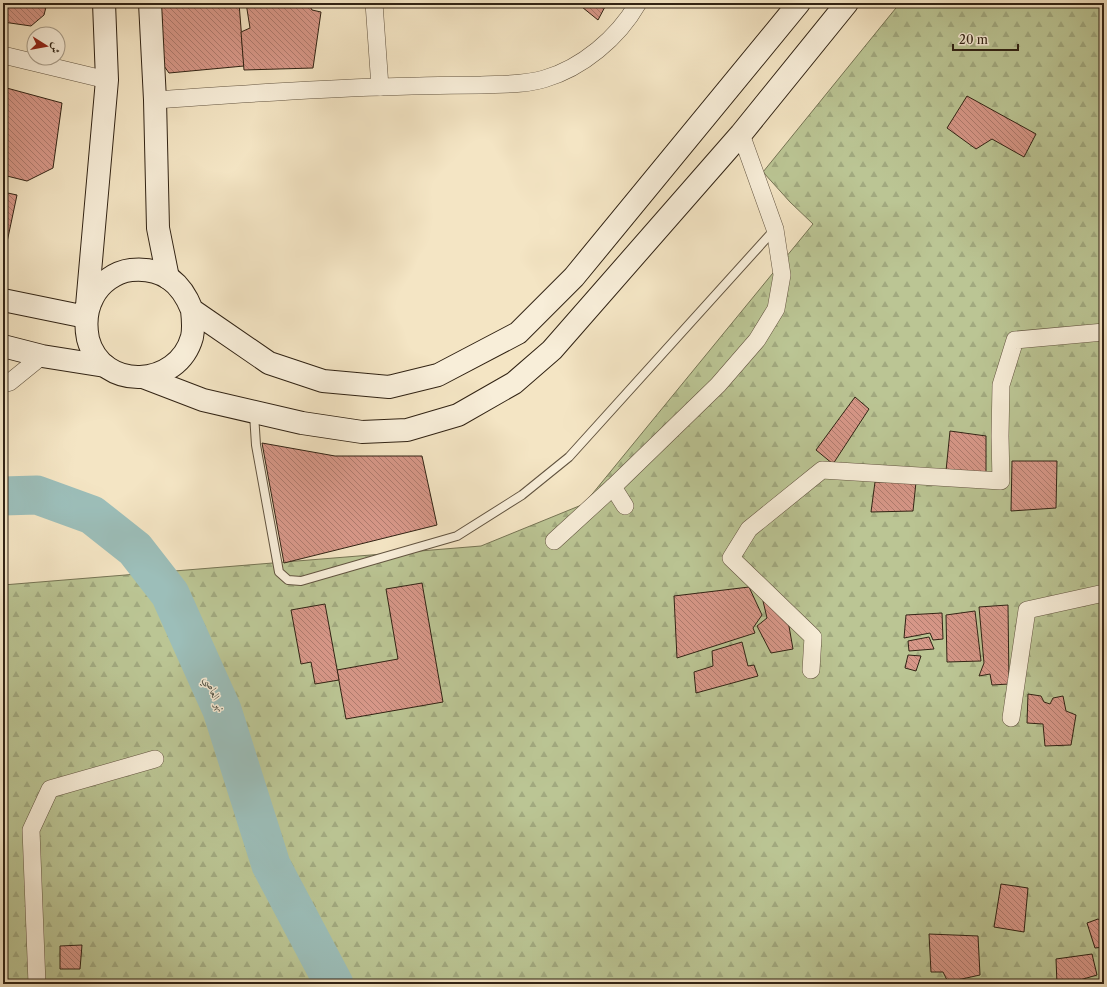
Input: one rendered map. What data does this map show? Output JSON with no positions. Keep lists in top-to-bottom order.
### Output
{
  "water": ["نهر العاصي"],
  "scale_bar": "20 m",
  "north": "right"
}
